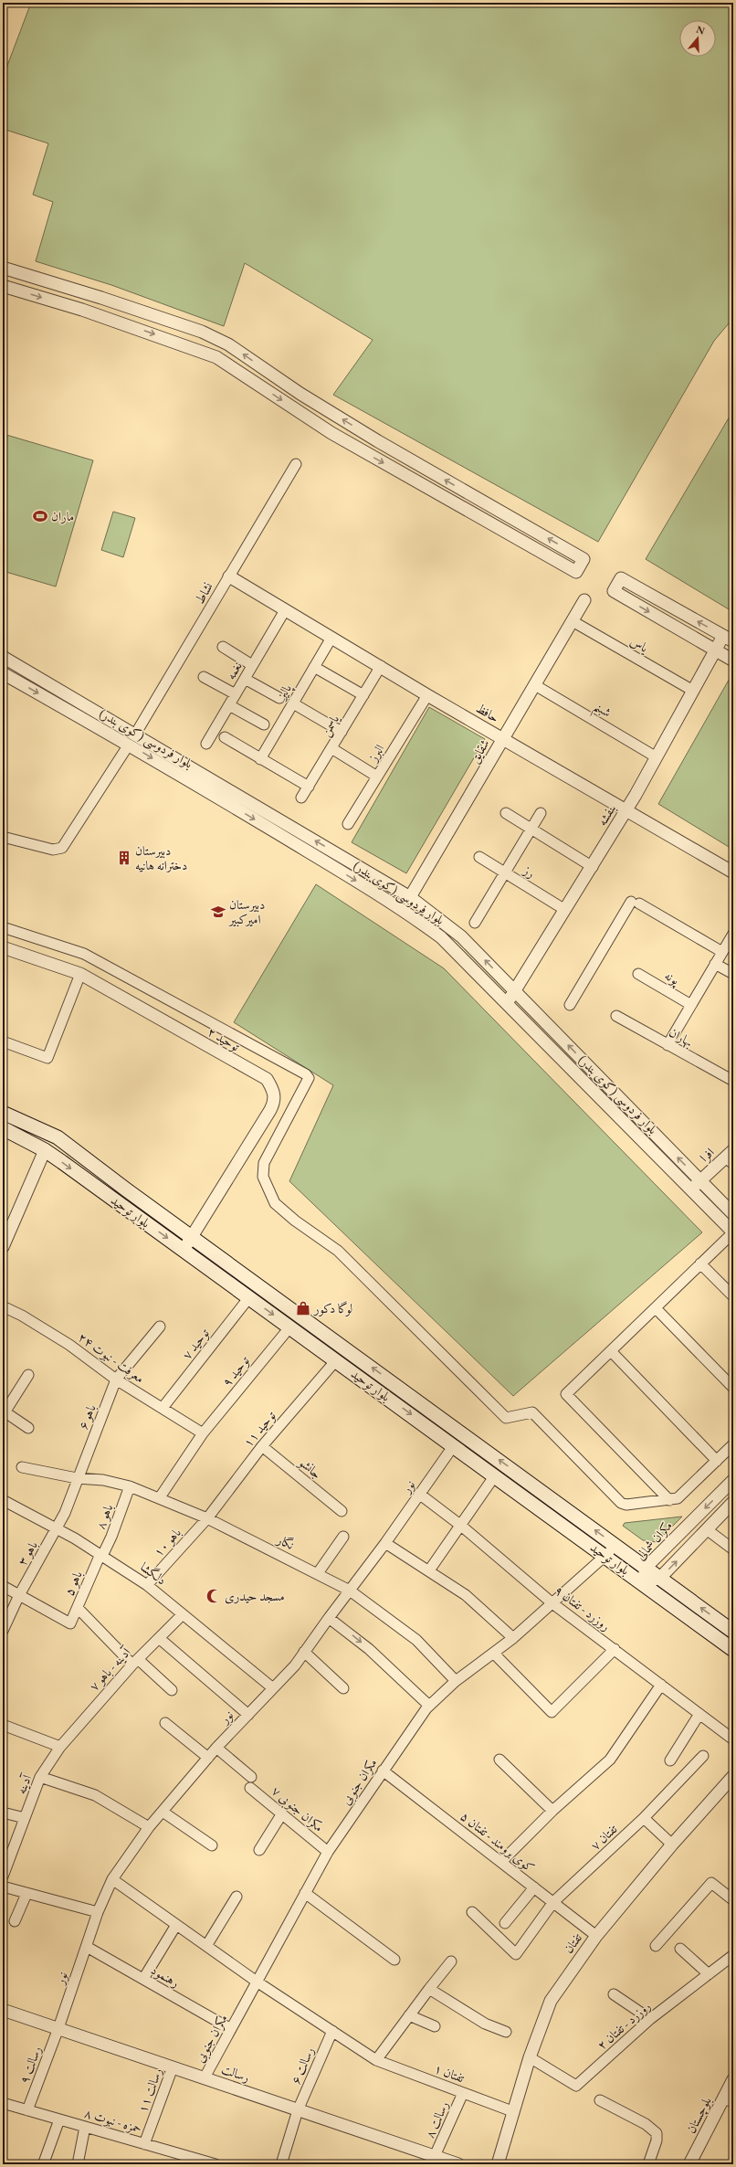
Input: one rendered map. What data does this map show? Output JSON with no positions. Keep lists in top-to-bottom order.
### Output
{
  "streets": {
    "main road": ["بلوار توحید"],
    "street": [
      "نشاط",
      "یاس",
      "نغمه",
      "پالیز",
      "شبنم",
      "حافظ",
      "یاسمن",
      "بلوار فردوسی (کوی بندر)",
      "شقایق",
      "البرز",
      "بنفشه",
      "رز",
      "پونه",
      "بهاران",
      "توحید ۲",
      "افرا",
      "توحید ۷",
      "معرفت - نبوت ۲۴",
      "توحید ۹",
      "باهو ۶",
      "توحید ۱۱",
      "جانشو",
      "نور",
      "باهو ۸",
      "مکران شمالی",
      "باهو ۱۰",
      "نگار",
      "باهو ۳",
      "دلگشا",
      "باهو ۵",
      "روزرد - تفتان ۹",
      "آدینه - باهو ۷",
      "مکران جنوبی",
      "آدینه",
      "مکران جنوبی ۷",
      "تفتان ۷",
      "کوی برومند - تفتان ۵",
      "تفتان",
      "رهنمود",
      "روزرد - تفتان ۲",
      "رسالت ۹",
      "رسالت ۶",
      "رسالت",
      "تفتان ۱",
      "رسالت ۱۱",
      "بلوچستان",
      "رسالت ۸",
      "حمزه - نبوت ۸"
    ]
  },
  "crossings": [
    ["نشاط", "حافظ"],
    ["نشاط", "بلوار فردوسی (کوی بندر)"],
    ["یاس", "شقایق"],
    ["یاس", "بنفشه"],
    ["نغمه", "حافظ"],
    ["پالیز", "حافظ"],
    ["شبنم", "شقایق"],
    ["شبنم", "بنفشه"],
    ["حافظ", "یاسمن"],
    ["حافظ", "شقایق"],
    ["حافظ", "البرز"],
    ["حافظ", "بنفشه"],
    ["بلوار فردوسی (کوی بندر)", "شقایق"],
    ["بلوار فردوسی (کوی بندر)", "بنفشه"],
    ["بلوار فردوسی (کوی بندر)", "افرا"],
    ["بنفشه", "رز"],
    ["توحید ۲", "بلوار توحید"],
    ["بلوار توحید", "توحید ۷"],
    ["بلوار توحید", "توحید ۹"],
    ["بلوار توحید", "توحید ۱۱"],
    ["بلوار توحید", "نور"],
    ["بلوار توحید", "مکران شمالی"],
    ["بلوار توحید", "مکران جنوبی"],
    ["توحید ۷", "معرفت - نبوت ۲۴"],
    ["معرفت - نبوت ۲۴", "توحید ۹"],
    ["معرفت - نبوت ۲۴", "باهو ۶"],
    ["توحید ۹", "نگار"],
    ["باهو ۶", "نگار"],
    ["باهو ۶", "باهو ۳"],
    ["باهو ۶", "دلگشا"],
    ["توحید ۱۱", "جانشو"],
    ["توحید ۱۱", "باهو ۱۰"],
    ["توحید ۱۱", "نگار"],
    ["نور", "نگار"],
    ["نور", "دلگشا"],
    ["نور", "روزرد - تفتان ۹"],
    ["نور", "رهنمود"],
    ["نور", "رسالت ۹"],
    ["نور", "رسالت"],
    ["نور", "تفتان ۱"],
    ["باهو ۸", "نگار"],
    ["باهو ۸", "دلگشا"],
    ["باهو ۸", "باهو ۵"],
    ["باهو ۱۰", "نگار"],
    ["باهو ۱۰", "دلگشا"],
    ["نگار", "مکران جنوبی"],
    ["باهو ۳", "دلگشا"],
    ["باهو ۳", "باهو ۵"],
    ["دلگشا", "باهو ۵"],
    ["دلگشا", "آدینه - باهو ۷"],
    ["روزرد - تفتان ۹", "مکران جنوبی"],
    ["آدینه - باهو ۷", "آدینه"],
    ["مکران جنوبی", "مکران جنوبی ۷"],
    ["مکران جنوبی", "کوی برومند - تفتان ۵"],
    ["مکران جنوبی", "رهنمود"],
    ["مکران جنوبی", "رسالت"],
    ["مکران جنوبی", "تفتان ۱"],
    ["تفتان ۷", "کوی برومند - تفتان ۵"],
    ["کوی برومند - تفتان ۵", "تفتان"],
    ["تفتان", "روزرد - تفتان ۲"],
    ["تفتان", "تفتان ۱"],
    ["رسالت ۹", "رسالت"],
    ["رسالت ۹", "حمزه - نبوت ۸"],
    ["رسالت ۶", "رسالت"],
    ["رسالت ۶", "تفتان ۱"],
    ["رسالت", "رسالت ۱۱"],
    ["رسالت", "رسالت ۸"],
    ["تفتان ۱", "رسالت ۸"],
    ["رسالت ۱۱", "حمزه - نبوت ۸"]
  ],
  "places": {
    "sports": ["ماران"],
    "building": ["دبیرستان دخترانه هانیه"],
    "school or university": ["دبیرستان امیرکبیر"],
    "shop": ["لوگا دکور"],
    "mosque": ["مسجد حیدری"]
  },
  "north": "top"
}
